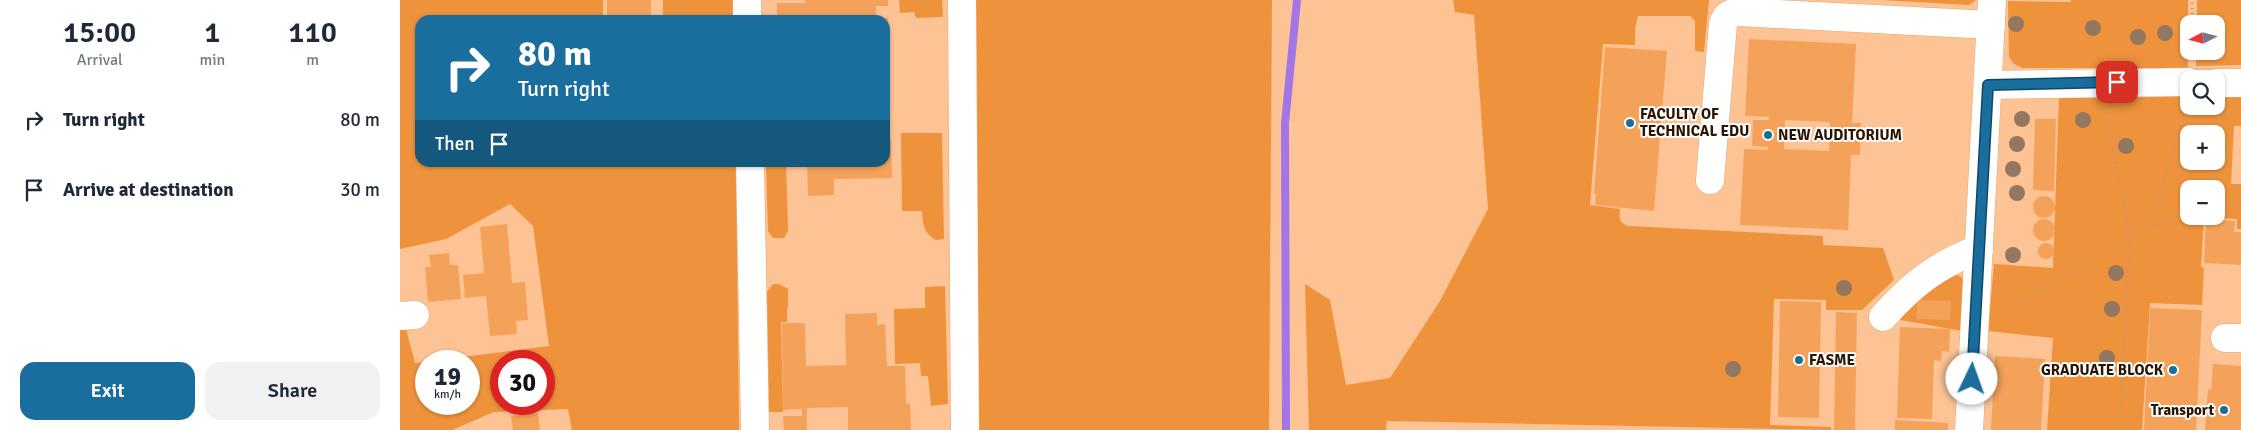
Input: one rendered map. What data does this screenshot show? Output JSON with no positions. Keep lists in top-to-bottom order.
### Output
{
  "places": [
    "FACULTY OF TECHNICAL EDU",
    "NEW AUDITORIUM",
    "FASME",
    "GRADUATE BLOCK",
    "Transport"
  ],
  "north": "left",
  "page": {
    "eta": [
      "15:00",
      "Arrival",
      "1",
      "min",
      "110",
      "m"
    ],
    "map_buttons": ["+", "−"],
    "turn": ["80 m", "Turn right"],
    "list": [
      {
        "name": "Turn right",
        "value": "80 m"
      },
      {
        "name": "Arrive at destination",
        "value": "30 m"
      }
    ],
    "then": "Then",
    "speed": "19 km/h",
    "limit": "30",
    "buttons": ["Exit", "Share"]
  }
}
